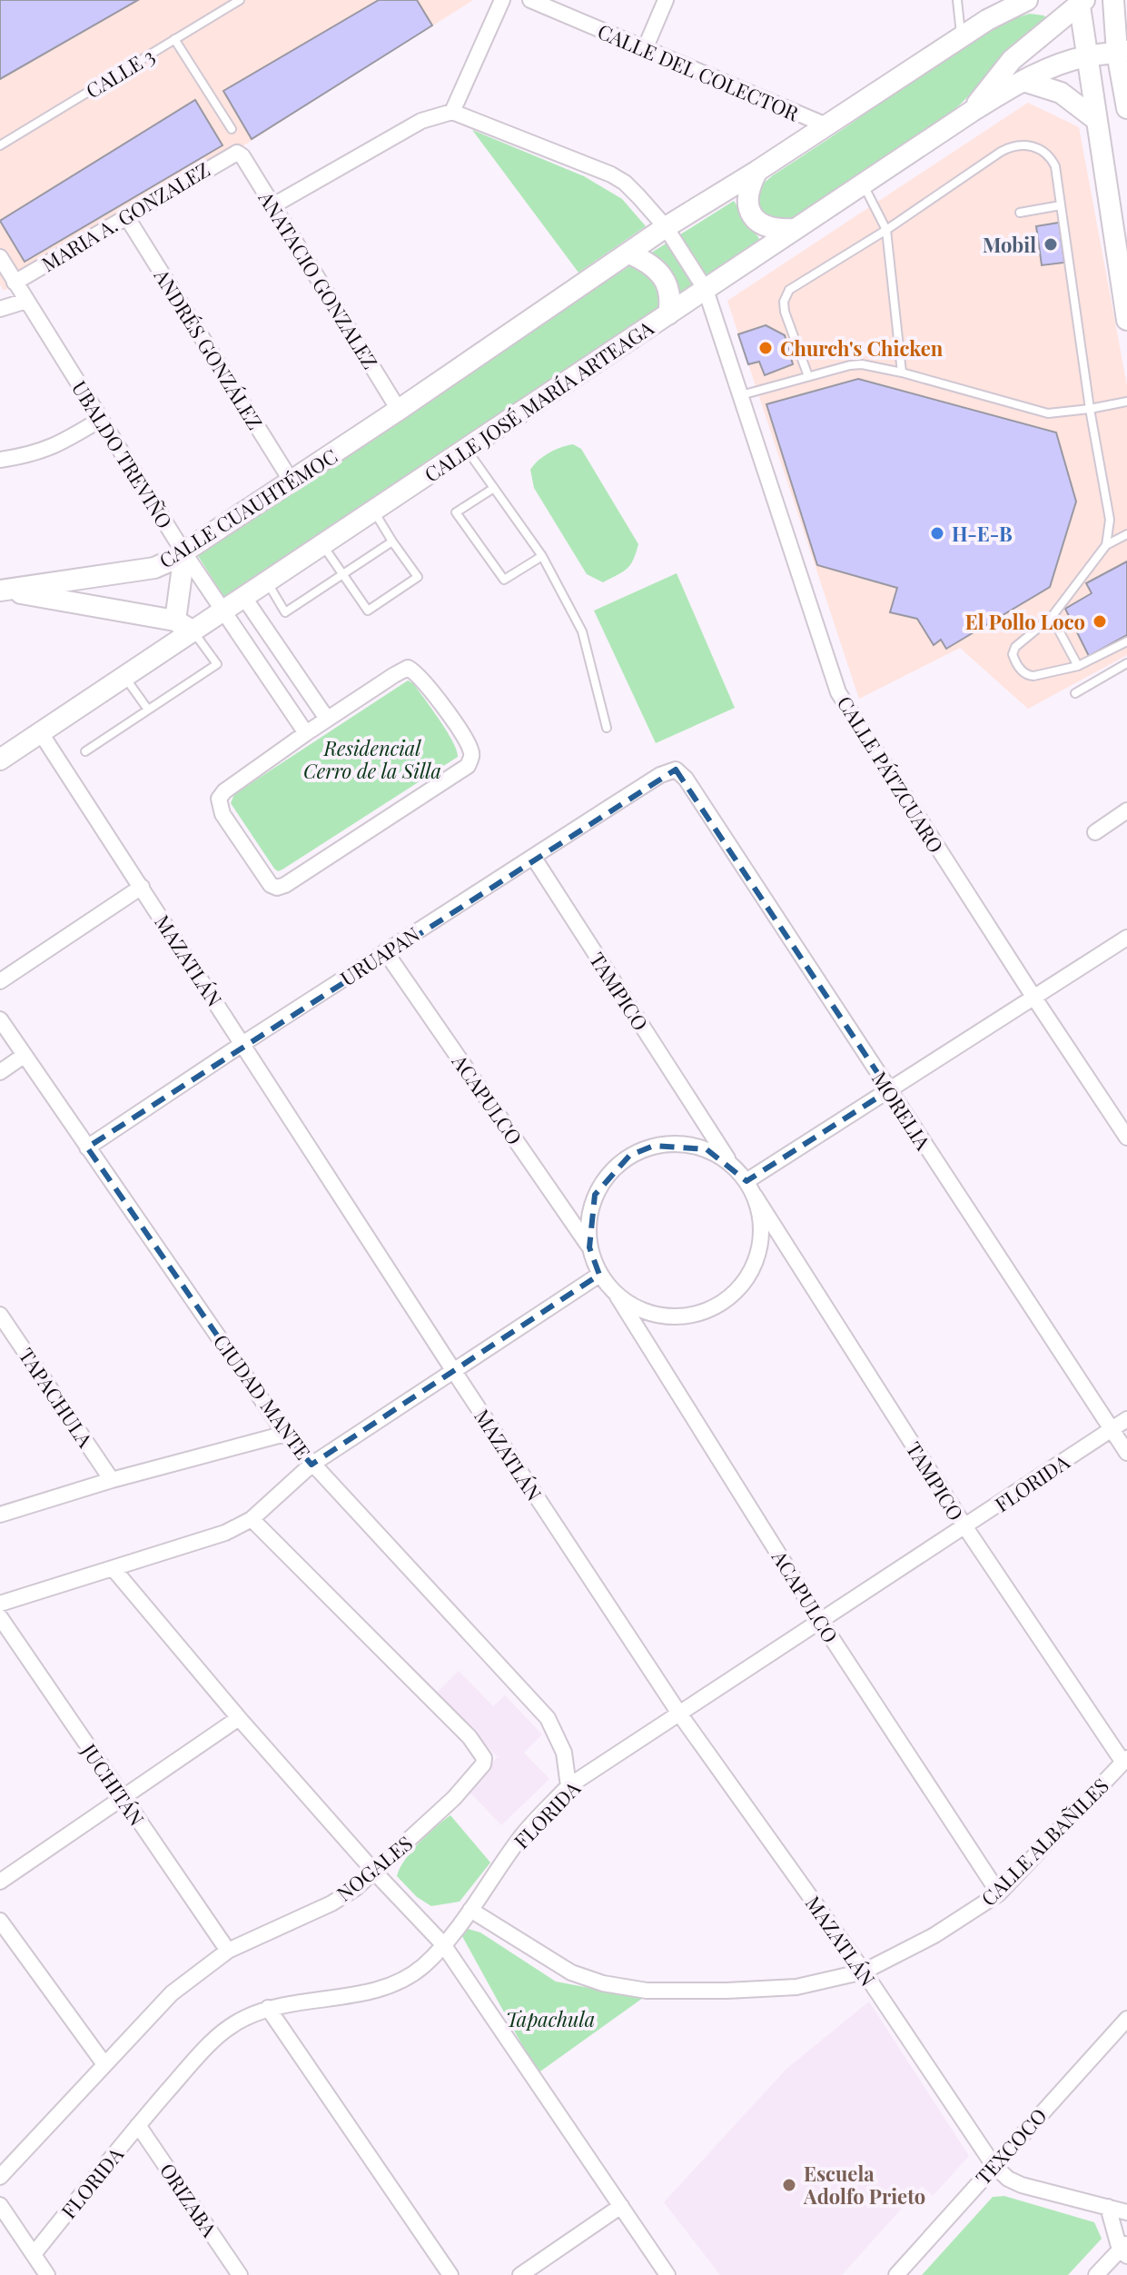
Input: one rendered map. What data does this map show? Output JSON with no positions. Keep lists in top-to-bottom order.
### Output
{
  "streets": {
    "street": [
      "CALLE DEL COLECTOR",
      "MARIA A. GONZALEZ",
      "ANATACIO GONZALEZ",
      "ANDRÉS GONZÁLEZ",
      "CALLE JOSÉ MARÍA ARTEAGA",
      "UBALDO TREVIÑO",
      "CALLE CUAUHTÉMOC",
      "CALLE PÁTZCUARO",
      "URUAPAN",
      "MAZATLÁN",
      "TAMPICO",
      "ACAPULCO",
      "MORELIA",
      "CIUDAD MANTE",
      "TAPACHULA",
      "FLORIDA",
      "JUCHITÁN",
      "CALLE ALBAÑILES",
      "NOGALES",
      "TEXCOCO",
      "ORIZABA"
    ],
    "lane": ["CALLE 3"]
  },
  "crossings": [
    ["MARIA A. GONZALEZ", "ANATACIO GONZALEZ"],
    ["MARIA A. GONZALEZ", "ANDRÉS GONZÁLEZ"],
    ["MARIA A. GONZALEZ", "UBALDO TREVIÑO"],
    ["ANATACIO GONZALEZ", "CALLE CUAUHTÉMOC"],
    ["ANDRÉS GONZÁLEZ", "CALLE CUAUHTÉMOC"],
    ["CALLE JOSÉ MARÍA ARTEAGA", "UBALDO TREVIÑO"],
    ["CALLE JOSÉ MARÍA ARTEAGA", "CALLE PÁTZCUARO"],
    ["CALLE JOSÉ MARÍA ARTEAGA", "MAZATLÁN"],
    ["UBALDO TREVIÑO", "CALLE CUAUHTÉMOC"],
    ["URUAPAN", "MAZATLÁN"],
    ["URUAPAN", "TAMPICO"],
    ["URUAPAN", "ACAPULCO"],
    ["URUAPAN", "MORELIA"],
    ["URUAPAN", "CIUDAD MANTE"],
    ["MAZATLÁN", "FLORIDA"],
    ["MAZATLÁN", "CALLE ALBAÑILES"],
    ["MAZATLÁN", "TEXCOCO"],
    ["TAMPICO", "ACAPULCO"],
    ["TAMPICO", "FLORIDA"],
    ["TAMPICO", "CALLE ALBAÑILES"],
    ["ACAPULCO", "FLORIDA"],
    ["ACAPULCO", "CALLE ALBAÑILES"],
    ["MORELIA", "FLORIDA"],
    ["CIUDAD MANTE", "FLORIDA"],
    ["FLORIDA", "CALLE ALBAÑILES"],
    ["FLORIDA", "ORIZABA"],
    ["JUCHITÁN", "NOGALES"]
  ],
  "parks": ["Residencial Cerro de la Silla", "Tapachula"],
  "places": [
    "Mobil",
    "Church's Chicken",
    "H-E-B",
    "El Pollo Loco",
    "Escuela Adolfo Prieto"
  ]
}
